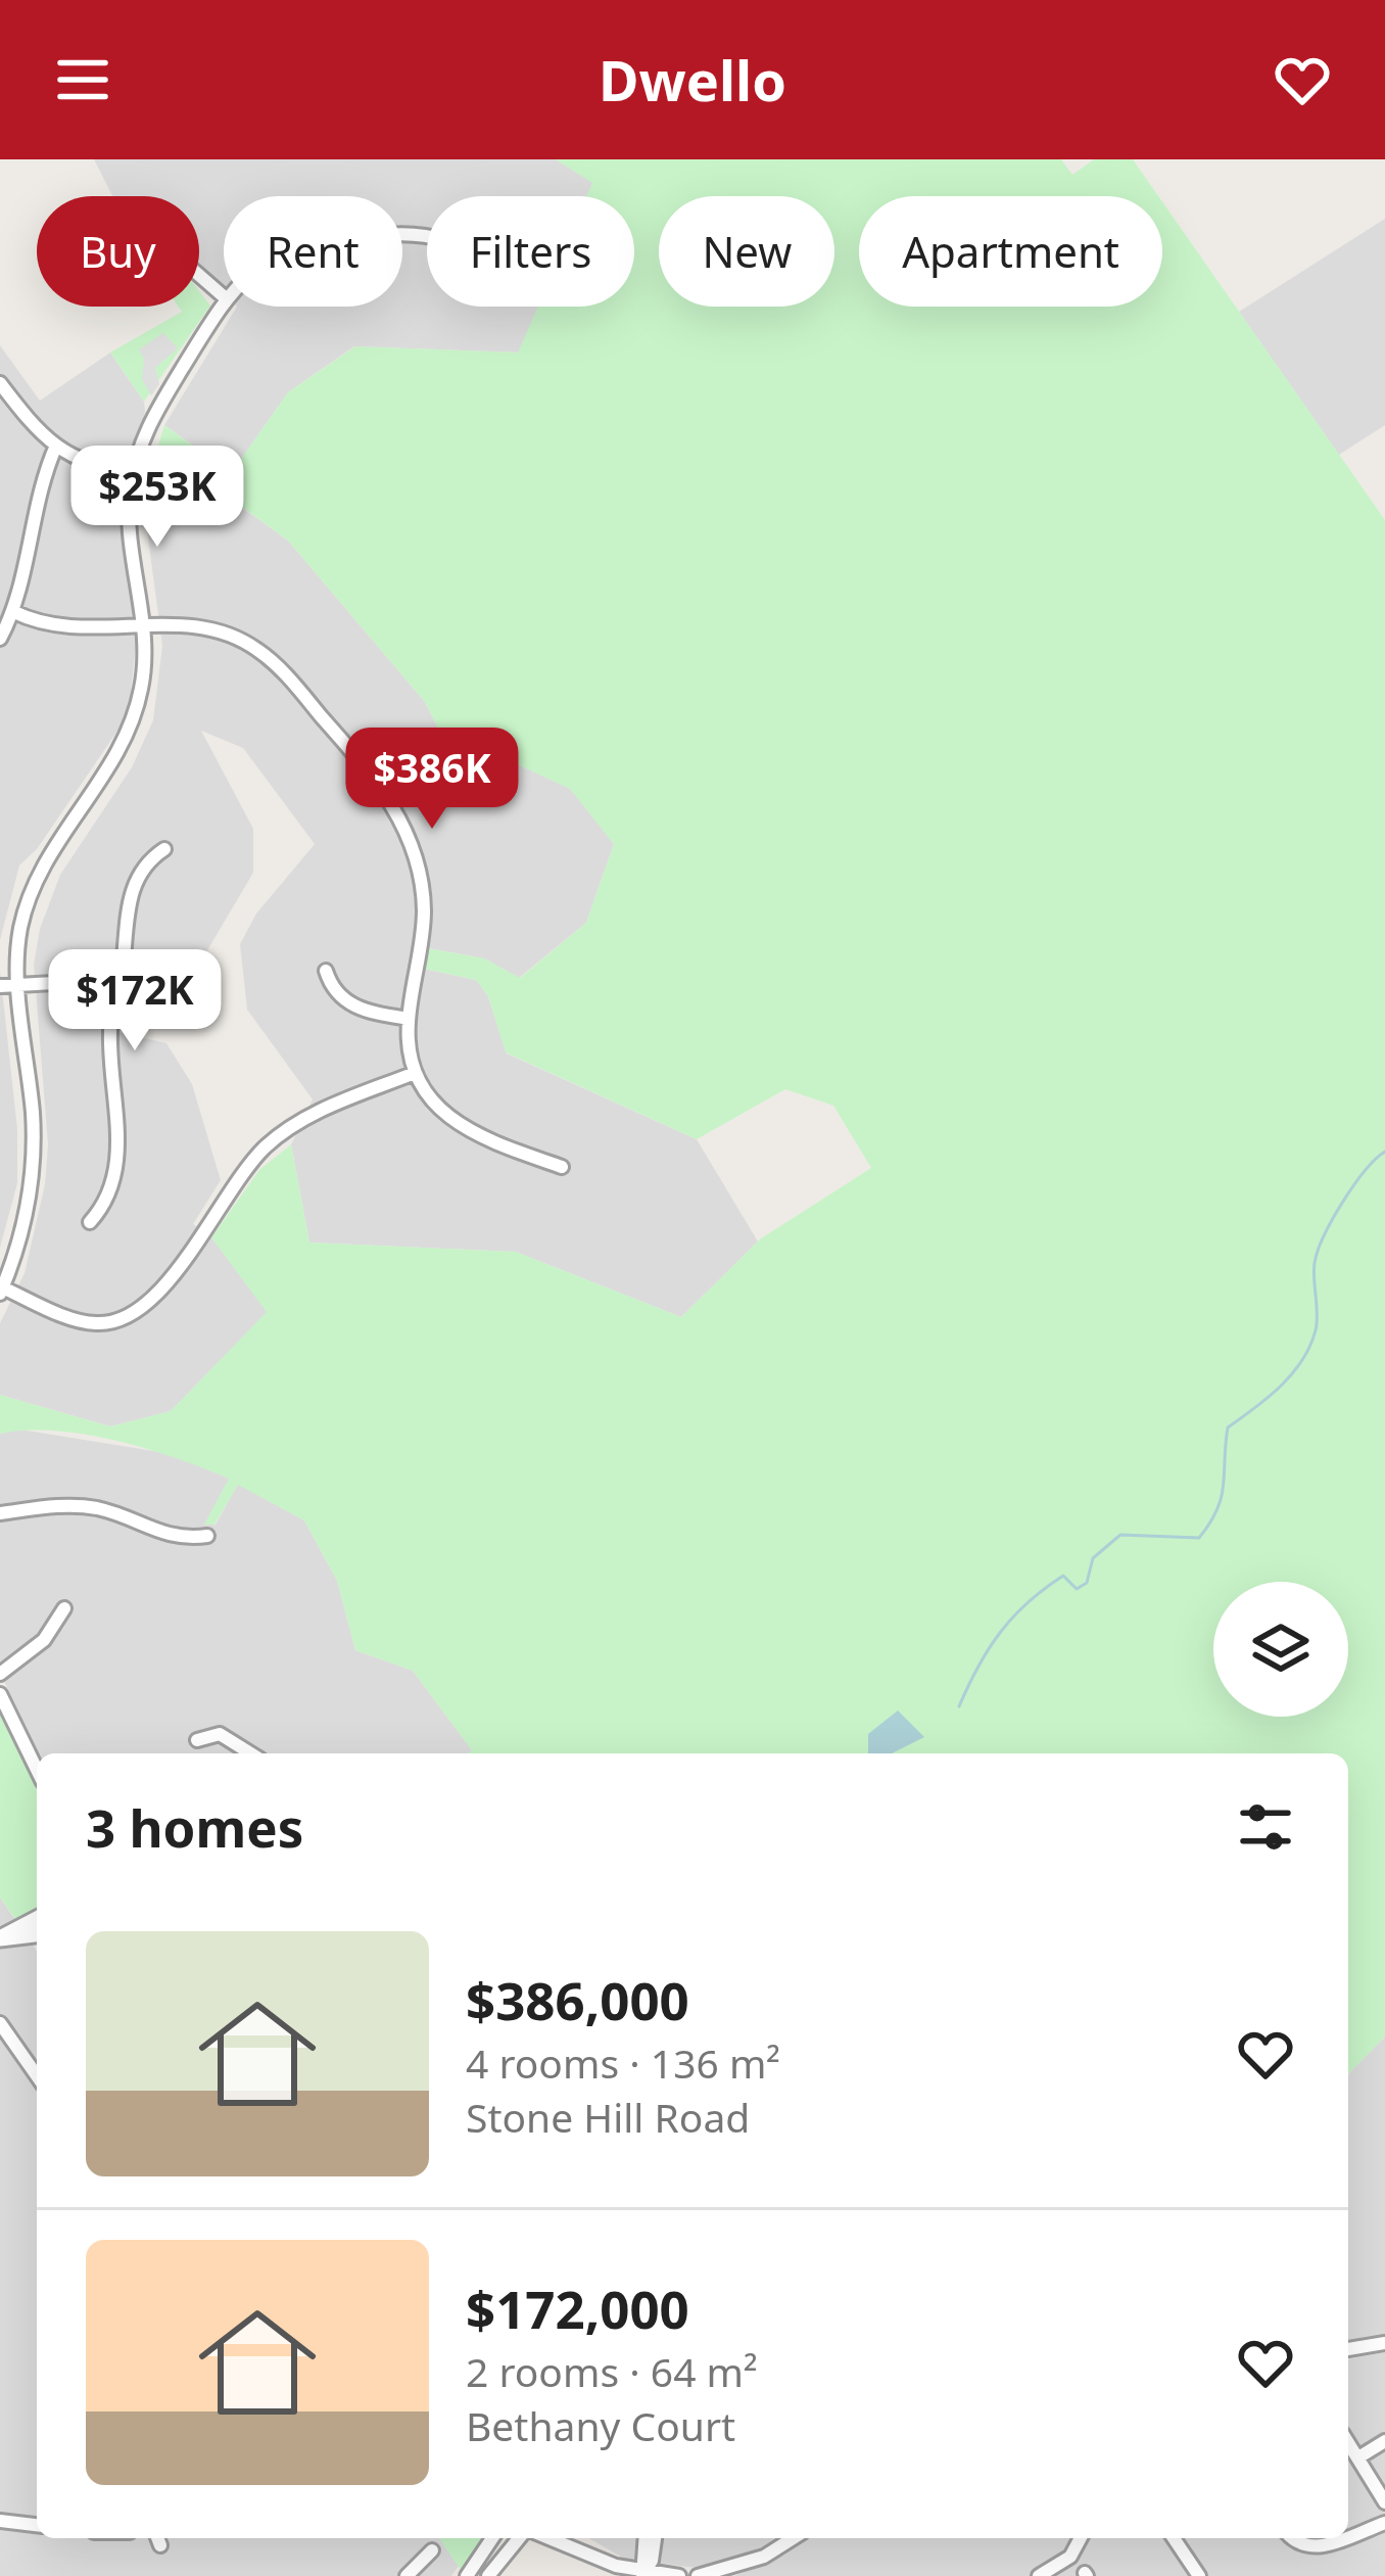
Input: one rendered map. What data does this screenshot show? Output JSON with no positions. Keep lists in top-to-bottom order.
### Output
{
  "page": {
    "header": "Dwello",
    "chip": [
      "Buy",
      "Rent",
      "Filters",
      "New",
      "Apartment"
    ],
    "price": ["$253K", "$386K", "$172K"],
    "heading": "3 homes",
    "list": [
      {
        "name": "$386,000",
        "note": "4 rooms · 136 m² · Stone Hill Road"
      },
      {
        "name": "$172,000",
        "note": "2 rooms · 64 m² · Bethany Court"
      }
    ]
  }
}
